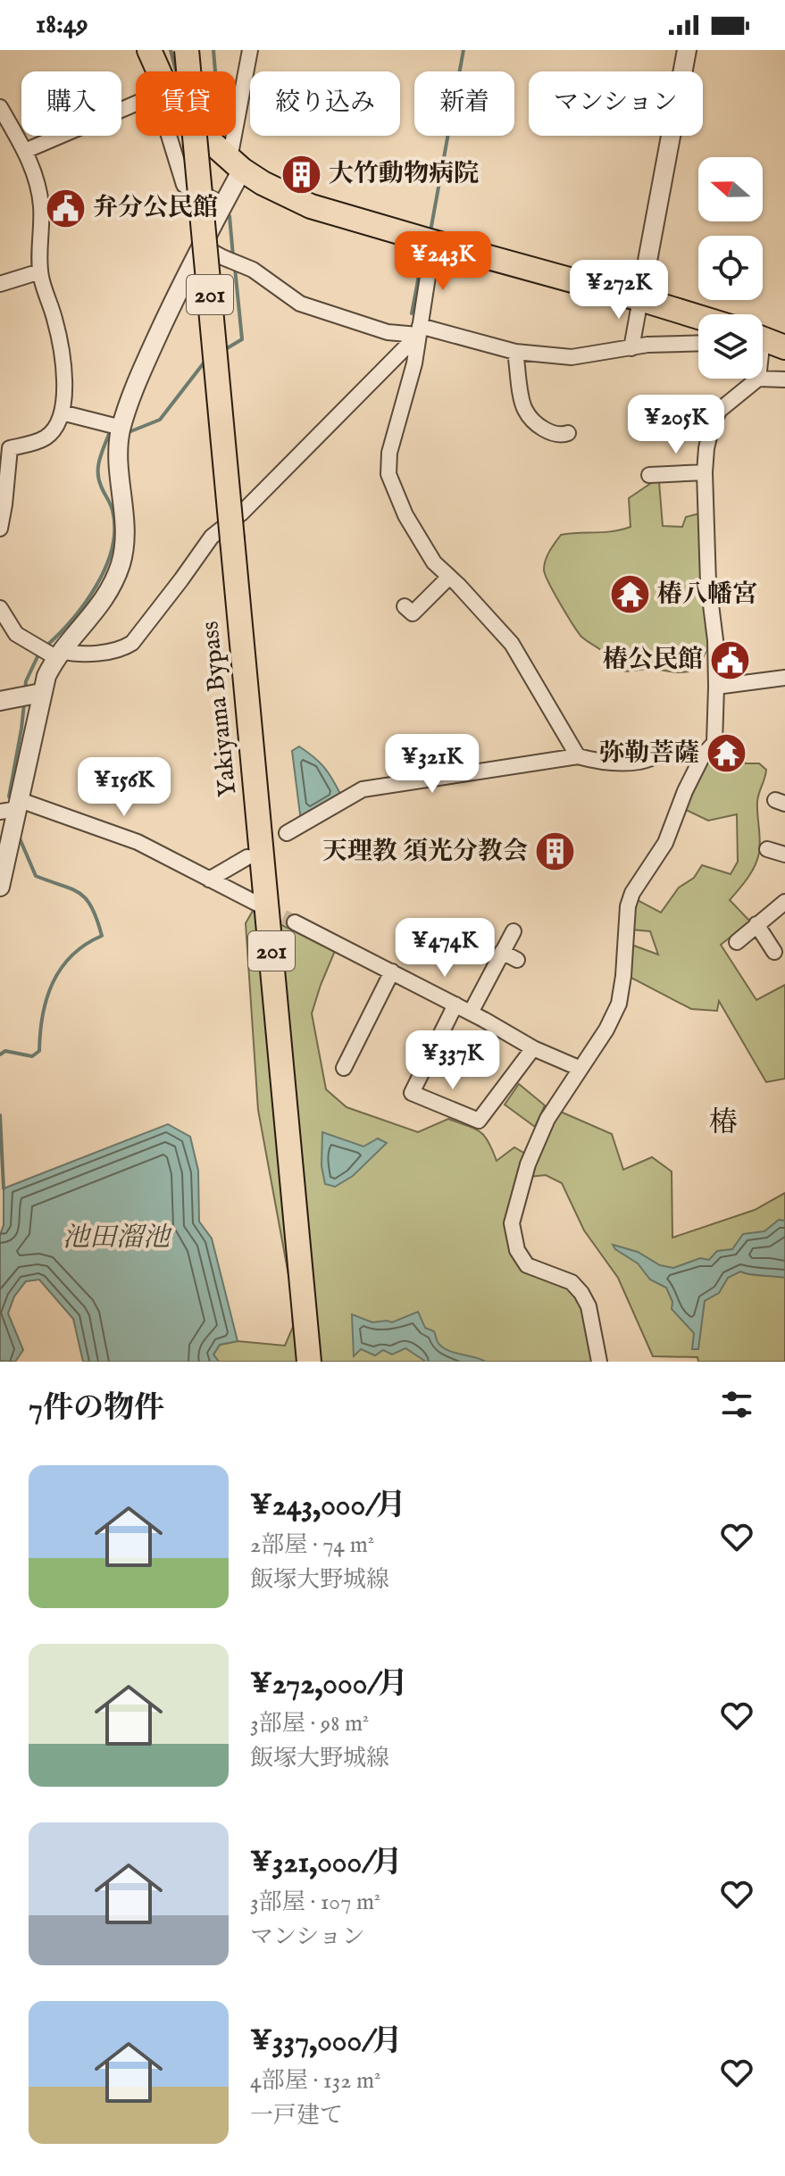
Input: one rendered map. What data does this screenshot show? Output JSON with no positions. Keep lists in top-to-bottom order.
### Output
{
  "streets": {
    "main road": ["201", "Yakiyama Bypass"]
  },
  "districts": ["椿"],
  "water": ["池田溜池"],
  "places": {
    "building": ["大竹動物病院", "天理教 須光分教会"],
    "public building": ["弁分公民館", "椿公民館"],
    "temple": ["椿八幡宮", "弥勒菩薩"]
  },
  "north": "left",
  "page": {
    "status": "18:49",
    "chip": [
      "購入",
      "賃貸",
      "絞り込み",
      "新着",
      "マンション"
    ],
    "price": [
      "¥243K",
      "¥272K",
      "¥205K",
      "¥321K",
      "¥156K",
      "¥474K",
      "¥337K"
    ],
    "heading": "7件の物件",
    "list": [
      {
        "name": "¥243,000/月",
        "note": "2部屋 · 74 m² · 飯塚大野城線"
      },
      {
        "name": "¥272,000/月",
        "note": "3部屋 · 98 m² · 飯塚大野城線"
      },
      {
        "name": "¥321,000/月",
        "note": "3部屋 · 107 m² · マンション"
      },
      {
        "name": "¥337,000/月",
        "note": "4部屋 · 132 m² · 一戸建て"
      }
    ]
  }
}
